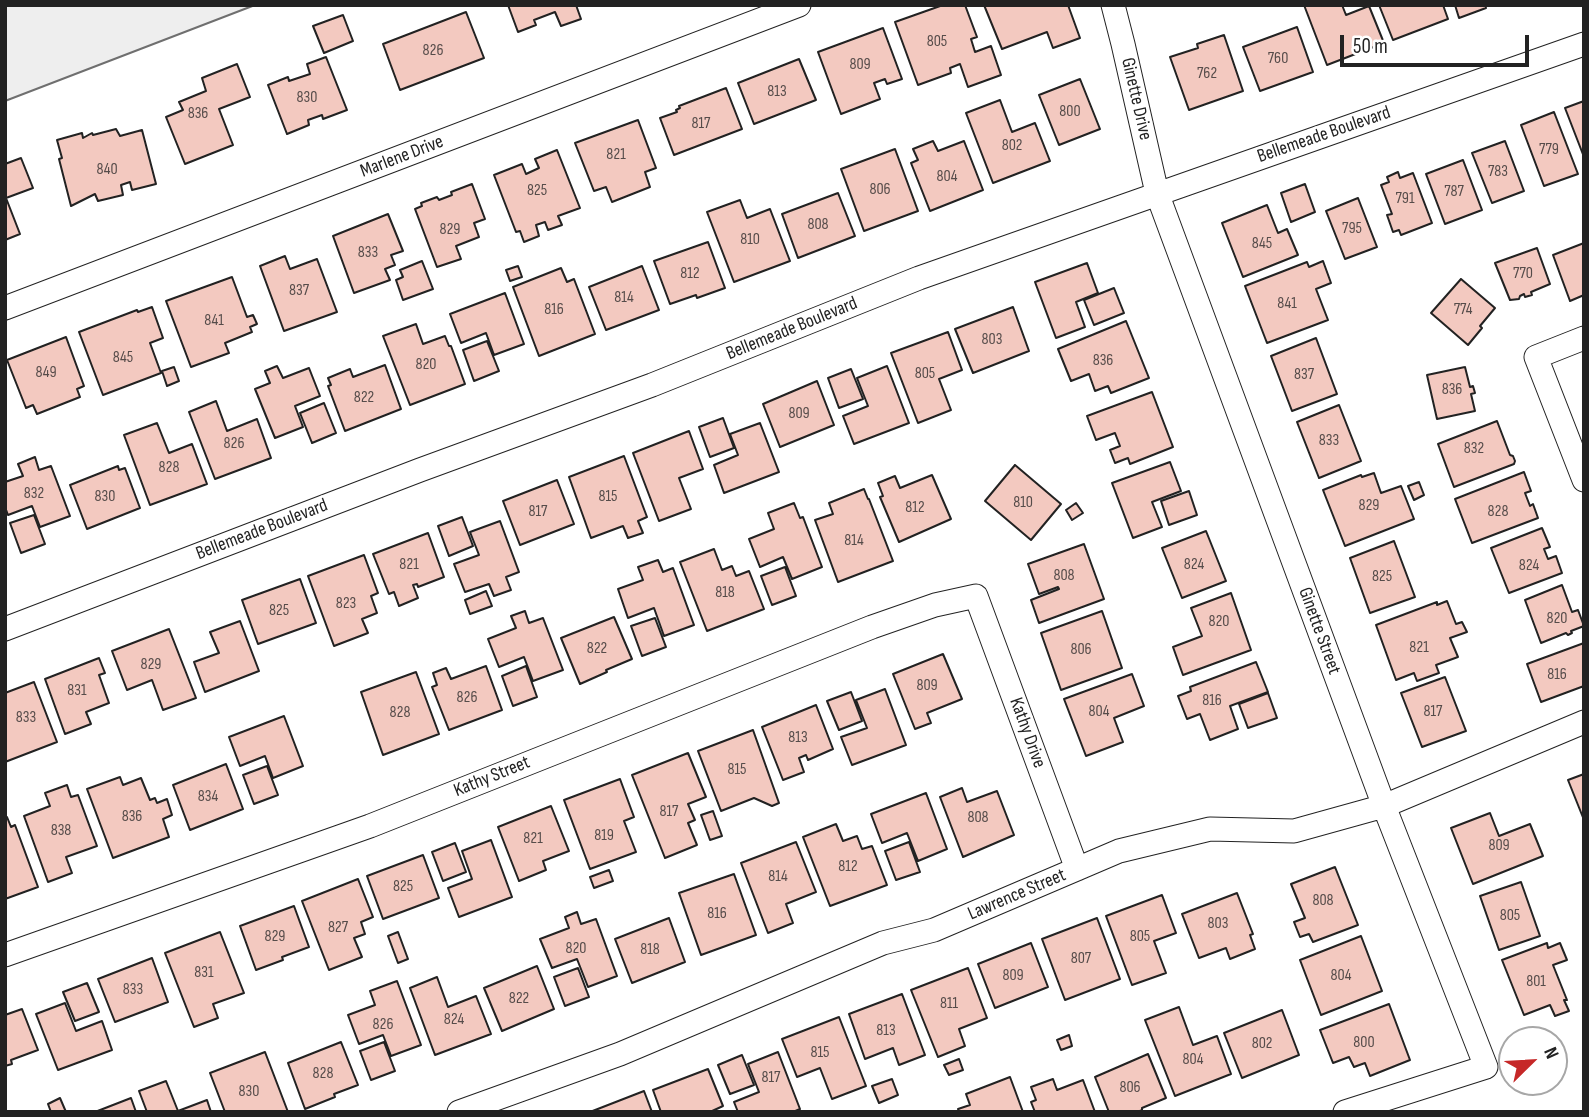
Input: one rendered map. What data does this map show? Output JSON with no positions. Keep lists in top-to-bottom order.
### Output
{
  "streets": {
    "street": [
      "Ginette Drive",
      "Bellemeade Boulevard",
      "Marlene Drive",
      "Ginette Street",
      "Kathy Drive",
      "Kathy Street",
      "Lawrence Street"
    ]
  },
  "crossings": [
    ["Ginette Drive", "Bellemeade Boulevard"],
    ["Ginette Drive", "Ginette Street"],
    ["Bellemeade Boulevard", "Ginette Street"],
    ["Ginette Street", "Lawrence Street"],
    ["Kathy Drive", "Kathy Street"],
    ["Kathy Drive", "Lawrence Street"]
  ],
  "house_numbers": [
    "805",
    "826",
    "760",
    "809",
    "762",
    "813",
    "830",
    "800",
    "836",
    "817",
    "802",
    "779",
    "821",
    "840",
    "783",
    "804",
    "806",
    "825",
    "787",
    "791",
    "808",
    "795",
    "829",
    "810",
    "845",
    "833",
    "812",
    "770",
    "837",
    "814",
    "841",
    "816",
    "774",
    "841",
    "803",
    "845",
    "836",
    "820",
    "849",
    "805",
    "837",
    "836",
    "822",
    "809",
    "833",
    "826",
    "832",
    "828",
    "832",
    "830",
    "815",
    "810",
    "829",
    "812",
    "817",
    "828",
    "814",
    "821",
    "824",
    "824",
    "808",
    "825",
    "818",
    "823",
    "825",
    "820",
    "820",
    "821",
    "822",
    "806",
    "829",
    "816",
    "809",
    "831",
    "826",
    "816",
    "804",
    "817",
    "828",
    "833",
    "813",
    "815",
    "834",
    "817",
    "836",
    "808",
    "838",
    "819",
    "821",
    "809",
    "812",
    "814",
    "825",
    "808",
    "816",
    "805",
    "803",
    "827",
    "829",
    "805",
    "820",
    "818",
    "807",
    "831",
    "809",
    "804",
    "801",
    "833",
    "822",
    "811",
    "824",
    "826",
    "813",
    "800",
    "802",
    "815",
    "804",
    "828",
    "817",
    "806",
    "830"
  ],
  "scale_bar": "50 m",
  "north": "top right"
}
